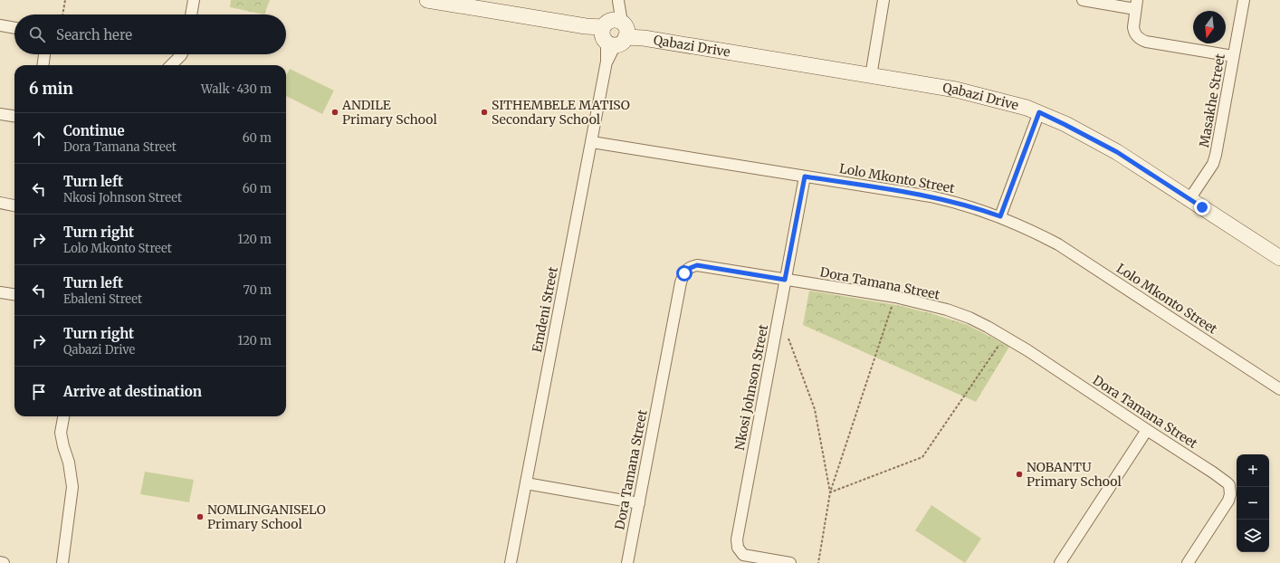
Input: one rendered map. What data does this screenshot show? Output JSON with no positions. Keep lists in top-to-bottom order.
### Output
{
  "streets": {
    "street": [
      "Qabazi Drive",
      "Masakhe Street",
      "Lolo Mkonto Street",
      "Dora Tamana Street",
      "Emdeni Street",
      "Nkosi Johnson Street"
    ]
  },
  "crossings": [
    ["Qabazi Drive", "Masakhe Street"],
    ["Qabazi Drive", "Emdeni Street"],
    ["Lolo Mkonto Street", "Emdeni Street"],
    ["Lolo Mkonto Street", "Nkosi Johnson Street"],
    ["Dora Tamana Street", "Nkosi Johnson Street"]
  ],
  "places": [
    "ANDILE Primary School",
    "SITHEMBELE MATISO Secondary School",
    "NOBANTU Primary School",
    "NOMLINGANISELO Primary School"
  ],
  "north": "bottom",
  "page": {
    "search": "Search here",
    "heading": ["6 min", "Walk · 430 m"],
    "list": [
      ["Continue", "Dora Tamana Street", "60 m"],
      ["Turn left", "Nkosi Johnson Street", "60 m"],
      ["Turn right", "Lolo Mkonto Street", "120 m"],
      ["Turn left", "Ebaleni Street", "70 m"],
      ["Turn right", "Qabazi Drive", "120 m"],
      "Arrive at destination"
    ],
    "map_buttons": ["+", "−"]
  }
}
